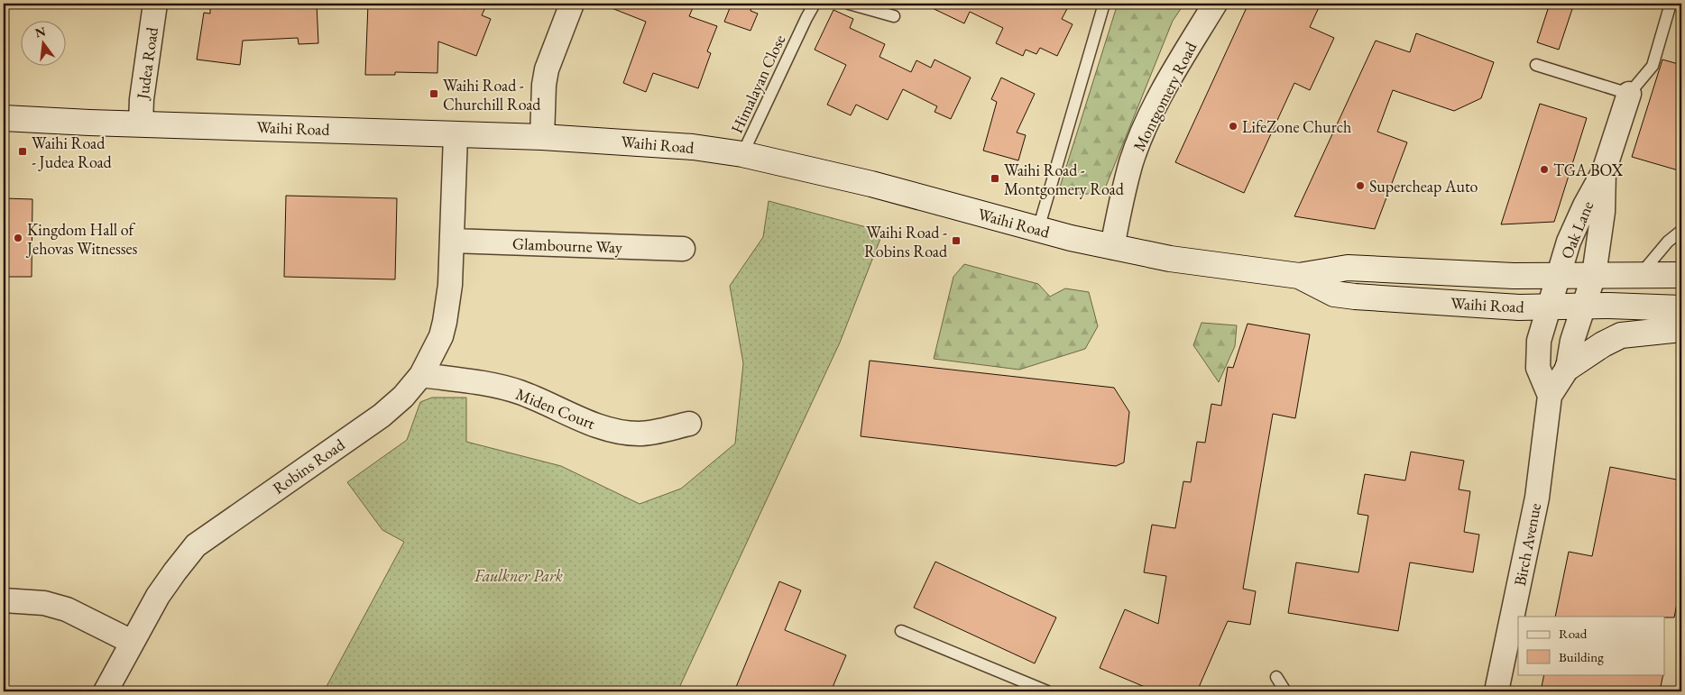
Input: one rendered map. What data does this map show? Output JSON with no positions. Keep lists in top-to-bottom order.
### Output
{
  "streets": {
    "main road": ["Waihi Road"],
    "street": [
      "Judea Road",
      "Montgomery Road",
      "Oak Lane",
      "Glambourne Way",
      "Miden Court",
      "Robins Road",
      "Birch Avenue"
    ],
    "lane": ["Himalayan Close"]
  },
  "crossings": [
    ["Judea Road", "Waihi Road"],
    ["Himalayan Close", "Waihi Road"],
    ["Montgomery Road", "Waihi Road"],
    ["Waihi Road", "Oak Lane"],
    ["Waihi Road", "Robins Road"],
    ["Waihi Road", "Birch Avenue"],
    ["Oak Lane", "Birch Avenue"],
    ["Glambourne Way", "Robins Road"],
    ["Miden Court", "Robins Road"]
  ],
  "parks": ["Faulkner Park"],
  "places": {
    "transit": [
      "Waihi Road - Churchill Road",
      "Waihi Road - Judea Road",
      "Waihi Road - Montgomery Road",
      "Waihi Road - Robins Road"
    ],
    "other": [
      "LifeZone Church",
      "TGA BOX",
      "Supercheap Auto",
      "Kingdom Hall of Jehovas Witnesses"
    ]
  },
  "legend": ["Road", "Building"],
  "north": "top"
}
